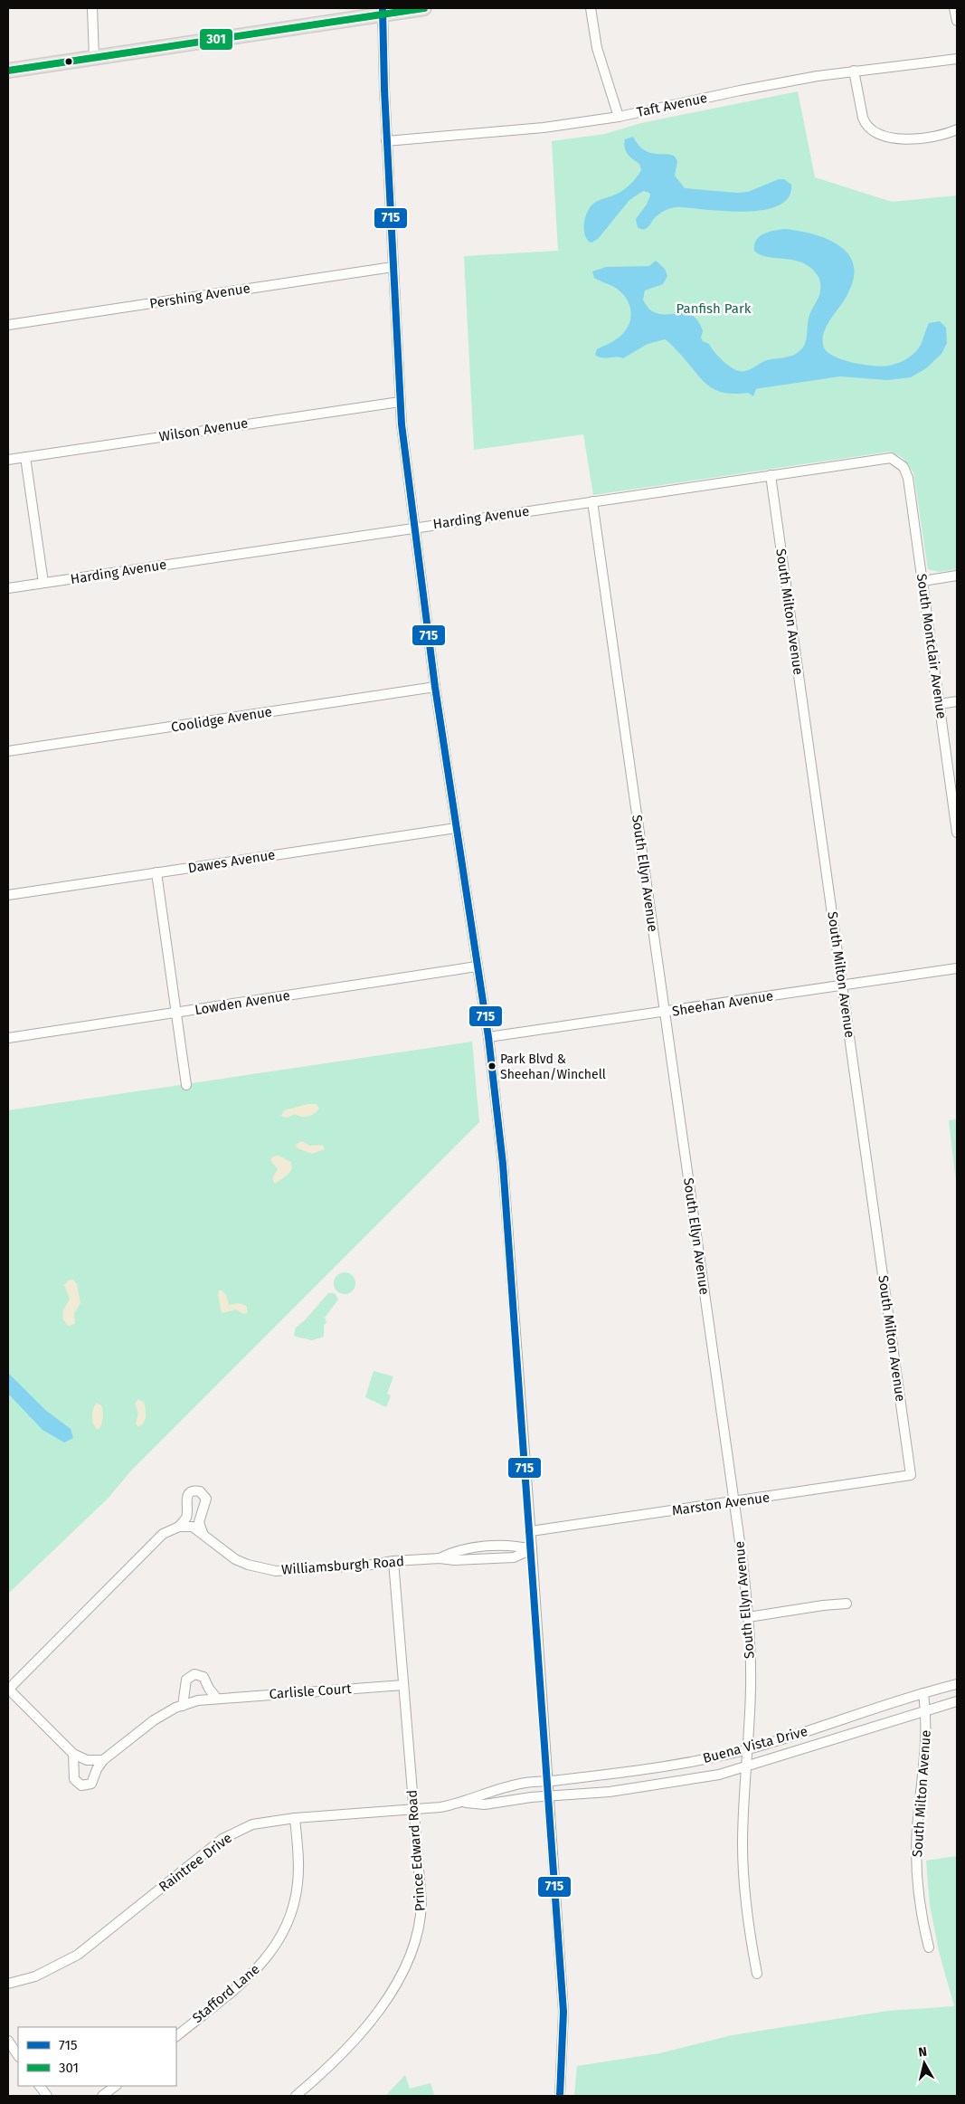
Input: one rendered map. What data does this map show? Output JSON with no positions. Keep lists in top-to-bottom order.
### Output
{
  "streets": {
    "street": [
      "Taft Avenue",
      "Pershing Avenue",
      "Wilson Avenue",
      "Harding Avenue",
      "South Milton Avenue",
      "South Montclair Avenue",
      "Coolidge Avenue",
      "Dawes Avenue",
      "South Ellyn Avenue",
      "Lowden Avenue",
      "Sheehan Avenue",
      "Marston Avenue",
      "Williamsburgh Road",
      "Carlisle Court",
      "Buena Vista Drive",
      "Prince Edward Road",
      "Raintree Drive",
      "Stafford Lane"
    ]
  },
  "crossings": [
    ["Harding Avenue", "South Milton Avenue"],
    ["Harding Avenue", "South Montclair Avenue"],
    ["Harding Avenue", "South Ellyn Avenue"],
    ["South Milton Avenue", "Sheehan Avenue"],
    ["South Milton Avenue", "Marston Avenue"],
    ["South Milton Avenue", "Buena Vista Drive"],
    ["South Ellyn Avenue", "Sheehan Avenue"],
    ["South Ellyn Avenue", "Marston Avenue"],
    ["South Ellyn Avenue", "Buena Vista Drive"],
    ["Williamsburgh Road", "Prince Edward Road"],
    ["Carlisle Court", "Prince Edward Road"],
    ["Buena Vista Drive", "Raintree Drive"],
    ["Prince Edward Road", "Raintree Drive"],
    ["Raintree Drive", "Stafford Lane"]
  ],
  "parks": ["Panfish Park"],
  "places": ["Park Blvd & Sheehan/Winchell"],
  "lines": ["transit line 715", "transit line 301"],
  "legend": ["715", "301"],
  "north": "top"
}
